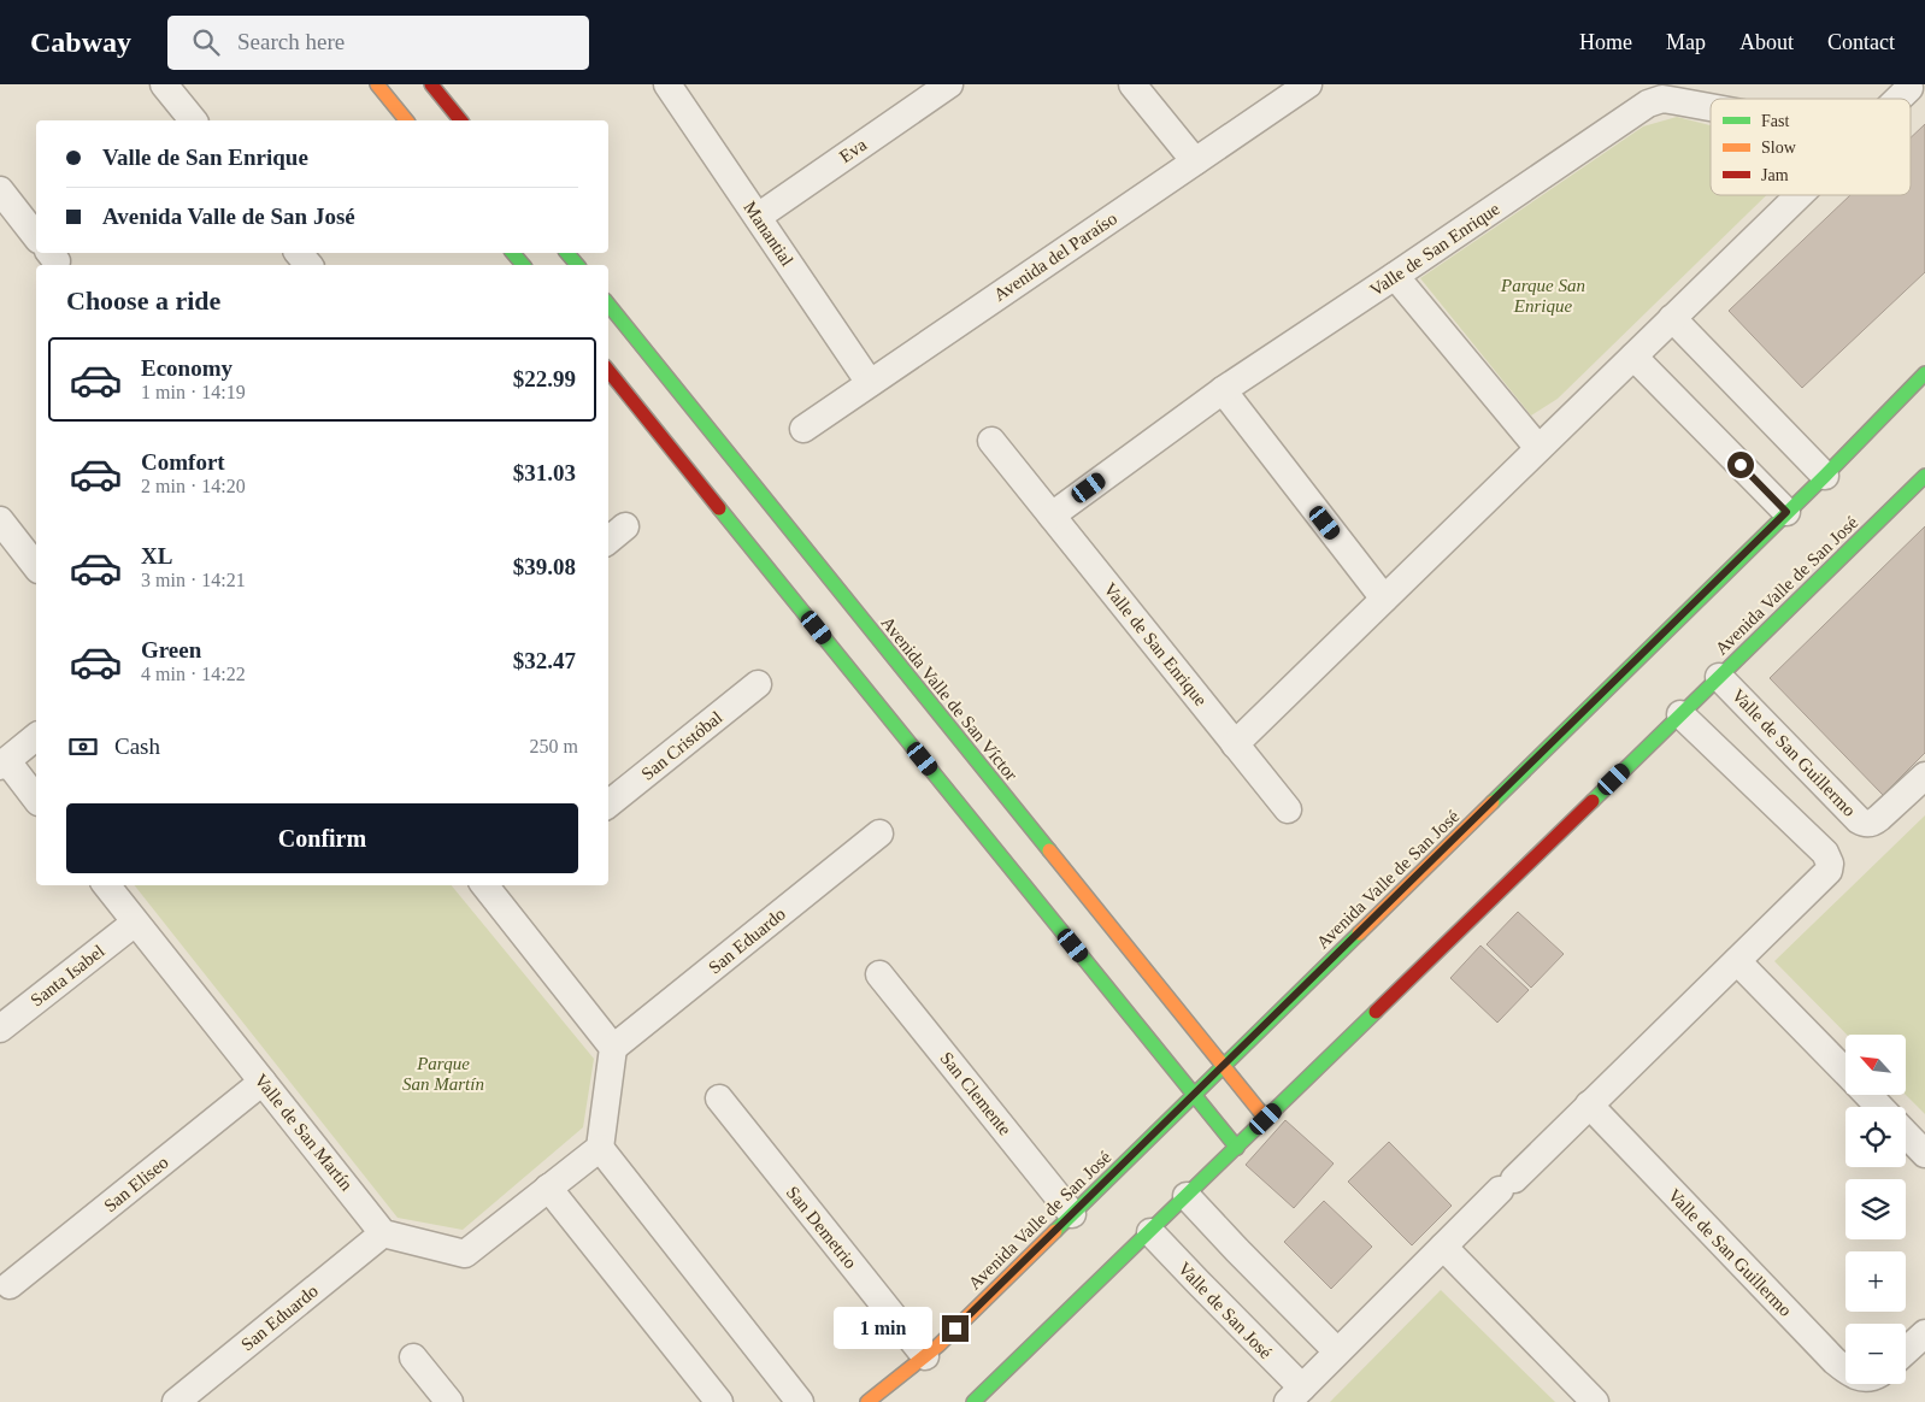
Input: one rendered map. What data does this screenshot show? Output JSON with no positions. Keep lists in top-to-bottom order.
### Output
{
  "streets": {
    "street": [
      "Eva",
      "Manantial",
      "Valle de San Enrique",
      "Avenida del Paraíso",
      "Avenida Valle de San José",
      "Avenida Valle de San Víctor",
      "San Cristóbal",
      "Valle de San Guillermo",
      "San Eduardo",
      "Santa Isabel",
      "San Clemente",
      "Valle de San Martín",
      "San Eliseo",
      "San Demetrio",
      "Valle de San José"
    ]
  },
  "crossings": [
    ["Eva", "Manantial"],
    ["Manantial", "Avenida del Paraíso"],
    ["Avenida Valle de San José", "Avenida Valle de San Víctor"],
    ["Avenida Valle de San José", "Valle de San Guillermo"],
    ["Avenida Valle de San José", "San Clemente"],
    ["Avenida Valle de San José", "San Demetrio"],
    ["Avenida Valle de San José", "Valle de San José"],
    ["Valle de San Guillermo", "Valle de San José"],
    ["San Eduardo", "Valle de San Martín"],
    ["Santa Isabel", "Valle de San Martín"],
    ["Valle de San Martín", "San Eliseo"]
  ],
  "parks": ["Parque San Enrique", "Parque San Martín"],
  "legend": ["Fast", "Slow", "Jam"],
  "north": "top left",
  "page": {
    "header": "Cabway",
    "search": "Search here",
    "nav": [
      "Home",
      "Map",
      "About",
      "Contact"
    ],
    "banner": ["Valle de San Enrique", "Avenida Valle de San José"],
    "heading": "Choose a ride",
    "list": [
      {
        "name": "Economy",
        "note": "1 min · 14:19",
        "value": "$22.99"
      },
      {
        "name": "Comfort",
        "note": "2 min · 14:20",
        "value": "$31.03"
      },
      {
        "name": "XL",
        "note": "3 min · 14:21",
        "value": "$39.08"
      },
      {
        "name": "Green",
        "note": "4 min · 14:22",
        "value": "$32.47"
      }
    ],
    "pay": ["Cash", "250 m"],
    "buttons": "Confirm",
    "map_buttons": ["+", "−"],
    "bubble": "1 min"
  }
}
